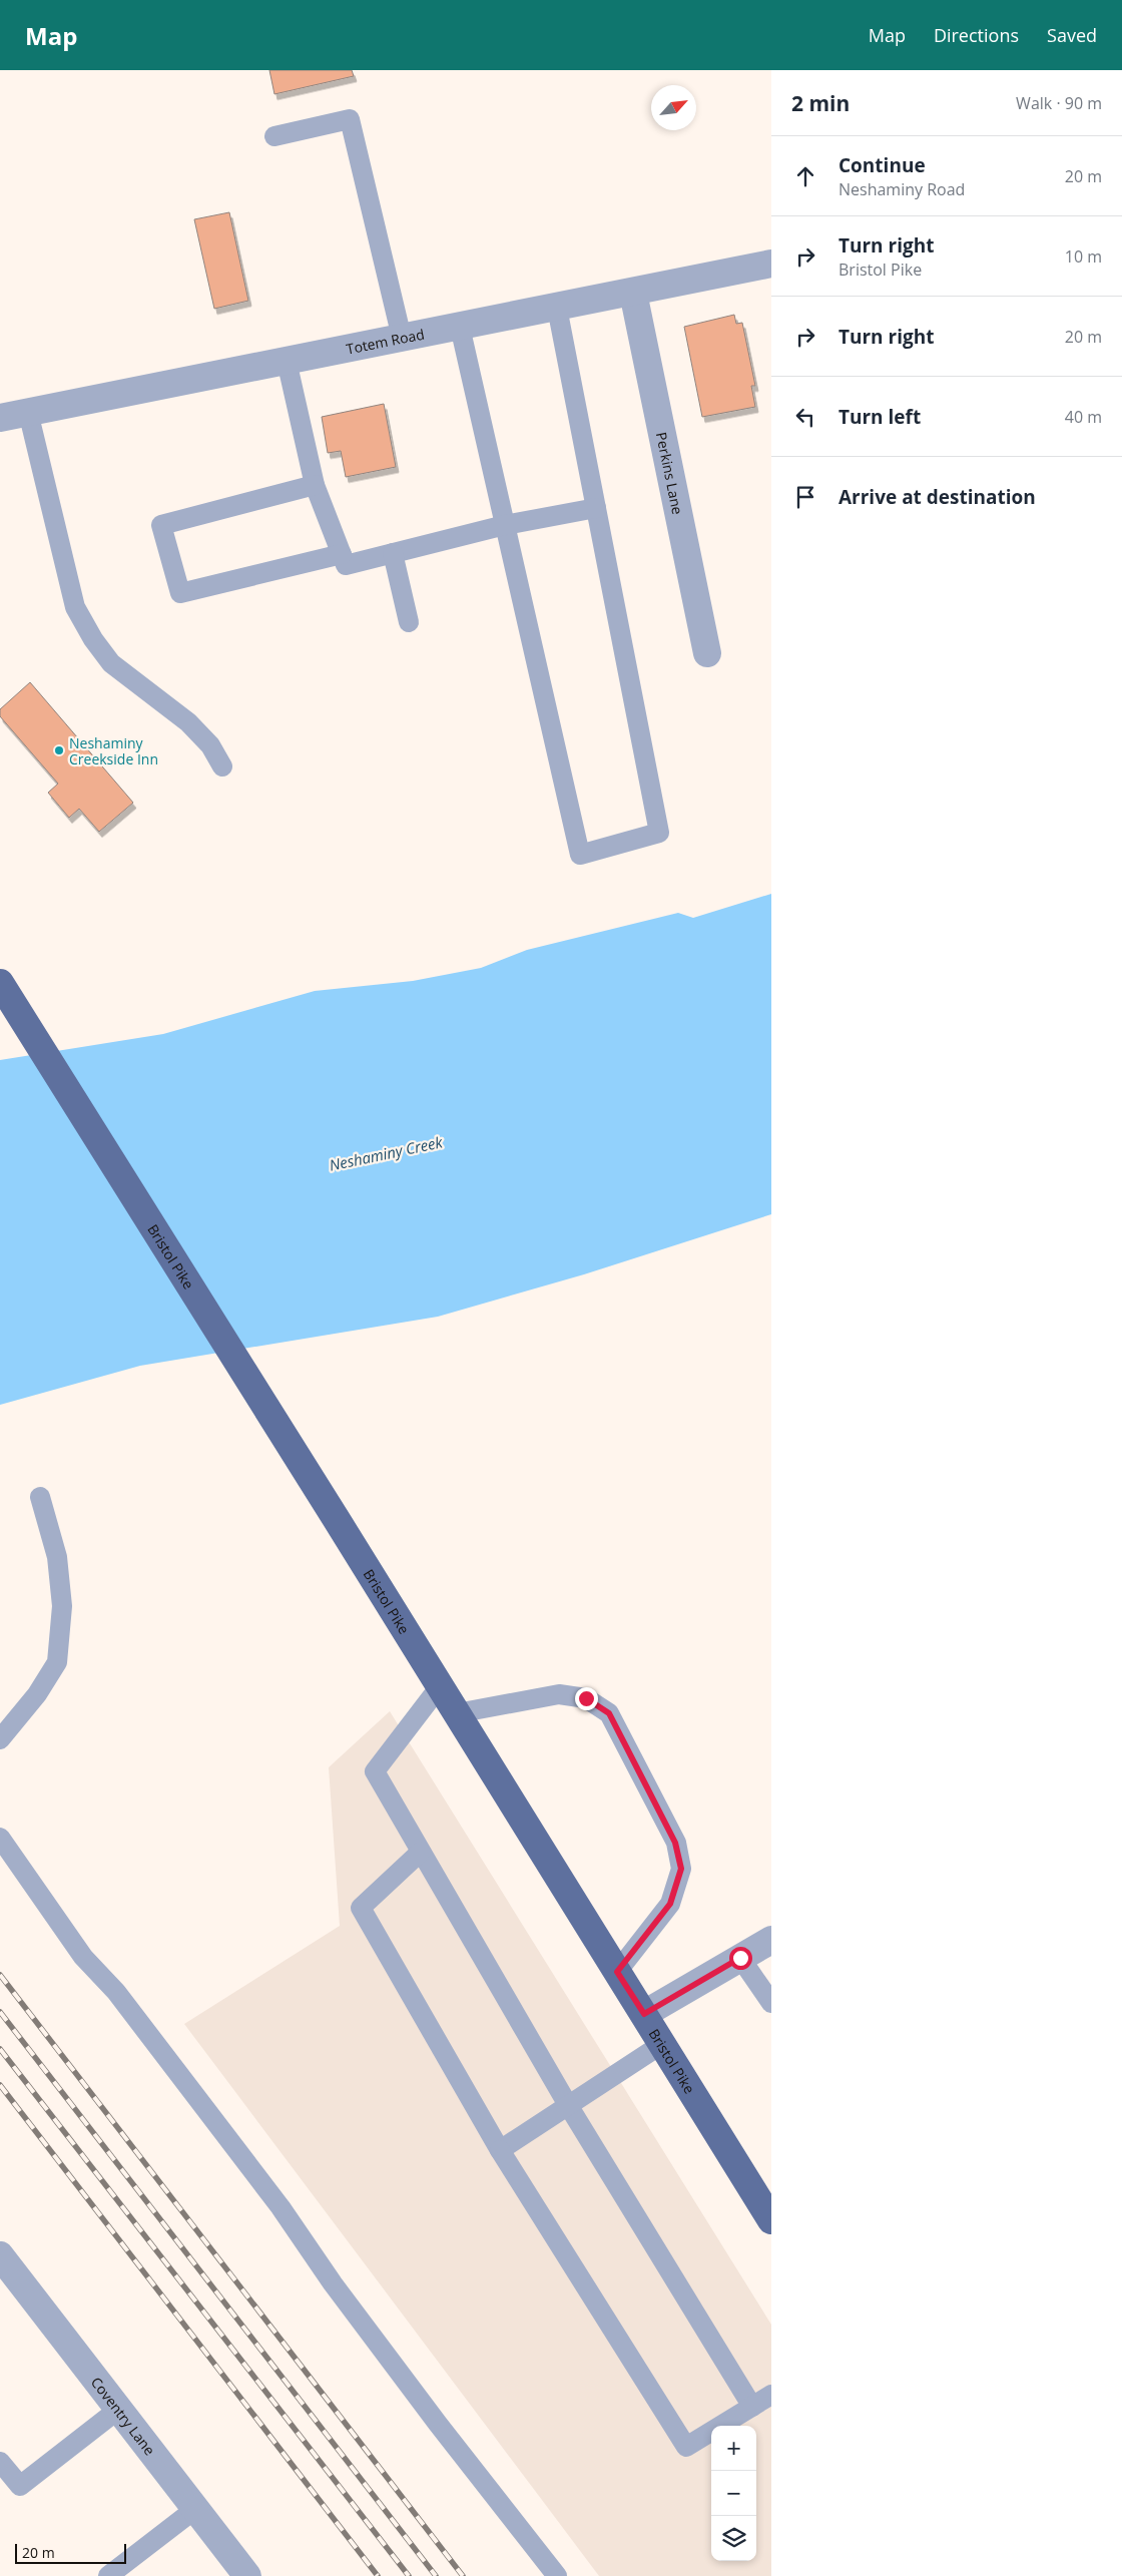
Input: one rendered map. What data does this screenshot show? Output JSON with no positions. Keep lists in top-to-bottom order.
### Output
{
  "streets": {
    "main road": ["Bristol Pike"],
    "street": ["Totem Road", "Perkins Lane", "Coventry Lane"]
  },
  "crossings": [
    ["Totem Road", "Perkins Lane"]
  ],
  "water": ["Neshaminy Creek"],
  "places": ["Neshaminy Creekside Inn"],
  "scale_bar": "20 m",
  "north": "top right",
  "page": {
    "header": "Map",
    "nav": ["Map", "Directions", "Saved"],
    "heading": ["2 min", "Walk · 90 m"],
    "list": [
      ["Continue", "Neshaminy Road", "20 m"],
      ["Turn right", "Bristol Pike", "10 m"],
      ["Turn right", "20 m"],
      ["Turn left", "40 m"],
      "Arrive at destination"
    ],
    "map_buttons": ["+", "−"],
    "scale": "20 m"
  }
}
